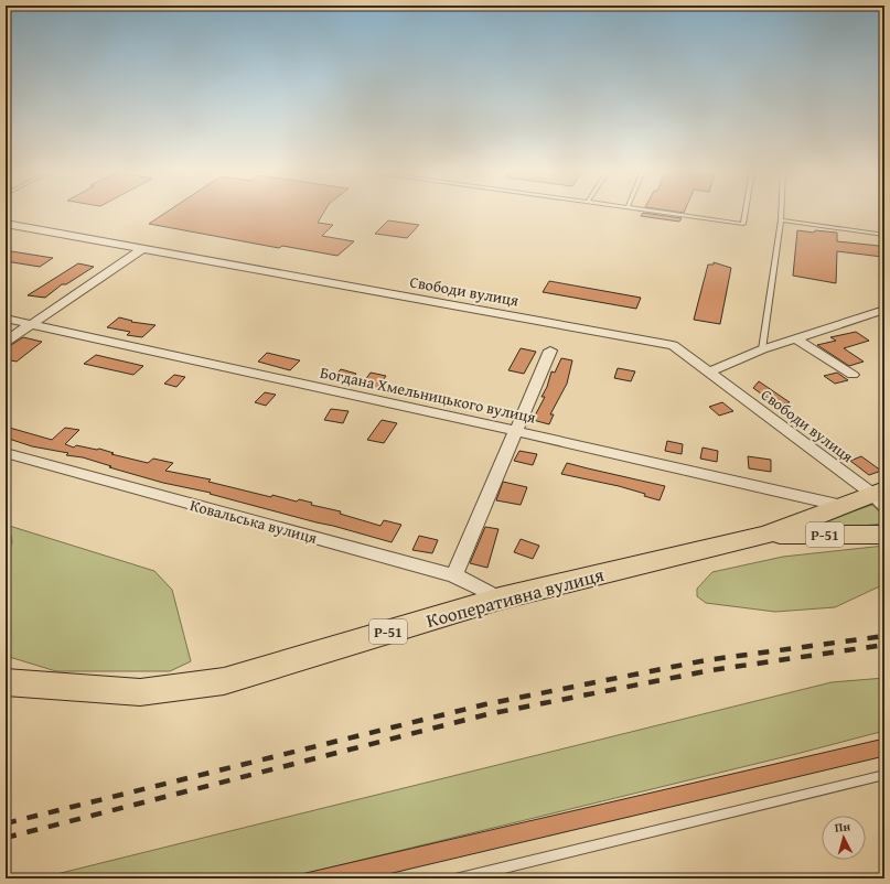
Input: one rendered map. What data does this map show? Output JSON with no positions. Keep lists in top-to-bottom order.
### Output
{
  "streets": {
    "main road": ["Р-51", "Кооперативна вулиця"],
    "street": ["Свободи вулиця", "Богдана Хмельницького вулиця", "Ковальська вулиця"]
  },
  "crossings": [
    ["Свободи вулиця", "Р-51"],
    ["Богдана Хмельницького вулиця", "Р-51"],
    ["Ковальська вулиця", "Кооперативна вулиця"],
    ["Р-51", "Кооперативна вулиця"]
  ],
  "north": "top"
}
